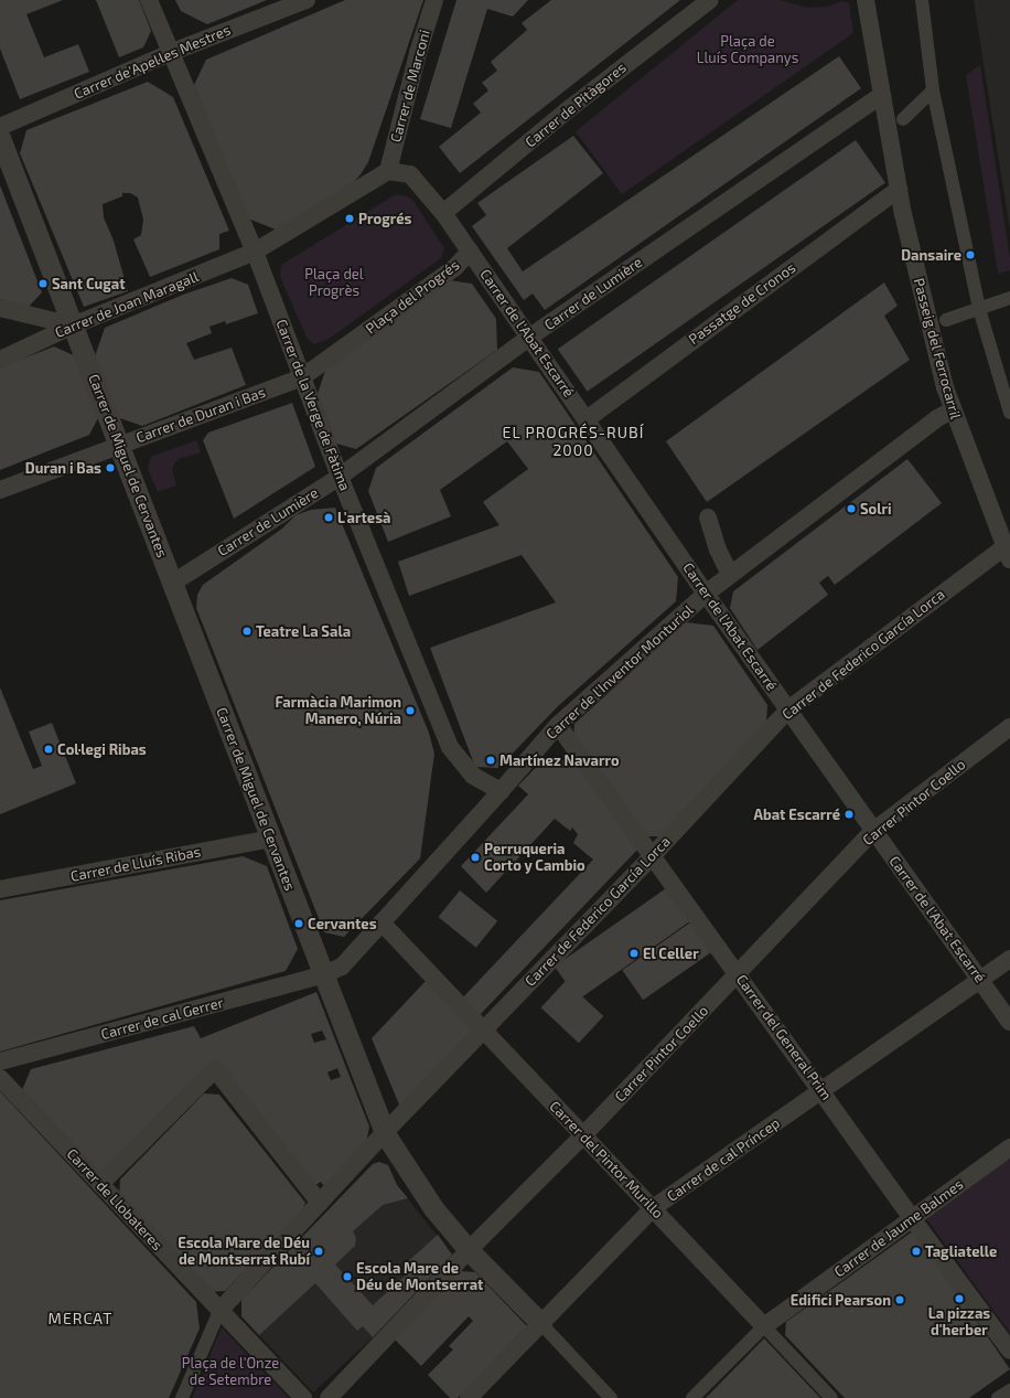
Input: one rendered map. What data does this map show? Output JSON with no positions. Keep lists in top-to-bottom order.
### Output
{
  "streets": {
    "street": [
      "Carrer de'Apel·les Mestres",
      "Carrer de Marconi",
      "Carrer de Pitàgores",
      "Carrer de Lumière",
      "Plaça del Progrés",
      "Passatge de Cronos",
      "Carrer de Joan Maragall",
      "Carrer de l'Abat Escarré",
      "Passeig del Ferrocarril",
      "Carrer de la Verge de Fàtima",
      "Carrer de Duran i Bas",
      "Carrer de Miguel de Cervantes",
      "Carrer de Federico García Lorca",
      "Carrer de l'Inventor Monturiol",
      "Carrer Pintor Coello",
      "Carrer de Lluís Ribas",
      "Carrer de cal Gerrer",
      "Carrer del General Prim",
      "Carrer del Pintor Murillo",
      "Carrer de cal Príncep",
      "Carrer de Llobateres",
      "Carrer de Jaume Balmes"
    ]
  },
  "crossings": [
    ["Carrer de'Apel·les Mestres", "Carrer de la Verge de Fàtima"],
    ["Carrer de Marconi", "Plaça del Progrés"],
    ["Carrer de Pitàgores", "Plaça del Progrés"],
    ["Carrer de Lumière", "Carrer de l'Abat Escarré"],
    ["Carrer de Lumière", "Passeig del Ferrocarril"],
    ["Carrer de Lumière", "Carrer de la Verge de Fàtima"],
    ["Carrer de Lumière", "Carrer de Miguel de Cervantes"],
    ["Plaça del Progrés", "Carrer de l'Abat Escarré"],
    ["Plaça del Progrés", "Carrer de la Verge de Fàtima"],
    ["Plaça del Progrés", "Carrer de Duran i Bas"],
    ["Passatge de Cronos", "Carrer de l'Abat Escarré"],
    ["Passatge de Cronos", "Passeig del Ferrocarril"],
    ["Carrer de Joan Maragall", "Carrer de la Verge de Fàtima"],
    ["Carrer de Joan Maragall", "Carrer de Miguel de Cervantes"],
    ["Carrer de l'Abat Escarré", "Carrer de Federico García Lorca"],
    ["Carrer de l'Abat Escarré", "Carrer de l'Inventor Monturiol"],
    ["Carrer de l'Abat Escarré", "Carrer Pintor Coello"],
    ["Carrer de l'Abat Escarré", "Carrer de cal Príncep"],
    ["Passeig del Ferrocarril", "Carrer de Federico García Lorca"],
    ["Passeig del Ferrocarril", "Carrer de l'Inventor Monturiol"],
    ["Carrer de la Verge de Fàtima", "Carrer de Duran i Bas"],
    ["Carrer de la Verge de Fàtima", "Carrer de l'Inventor Monturiol"],
    ["Carrer de Duran i Bas", "Carrer de Miguel de Cervantes"],
    ["Carrer de Miguel de Cervantes", "Carrer de Federico García Lorca"],
    ["Carrer de Miguel de Cervantes", "Carrer de l'Inventor Monturiol"],
    ["Carrer de Miguel de Cervantes", "Carrer Pintor Coello"],
    ["Carrer de Miguel de Cervantes", "Carrer de Lluís Ribas"],
    ["Carrer de Miguel de Cervantes", "Carrer de cal Gerrer"],
    ["Carrer de Miguel de Cervantes", "Carrer de cal Príncep"],
    ["Carrer de Federico García Lorca", "Carrer del General Prim"],
    ["Carrer de Federico García Lorca", "Carrer del Pintor Murillo"],
    ["Carrer de Federico García Lorca", "Carrer de Llobateres"],
    ["Carrer de l'Inventor Monturiol", "Carrer de cal Gerrer"],
    ["Carrer de l'Inventor Monturiol", "Carrer del General Prim"],
    ["Carrer de l'Inventor Monturiol", "Carrer del Pintor Murillo"],
    ["Carrer Pintor Coello", "Carrer del General Prim"],
    ["Carrer Pintor Coello", "Carrer del Pintor Murillo"],
    ["Carrer del General Prim", "Carrer de cal Príncep"],
    ["Carrer del General Prim", "Carrer de Jaume Balmes"],
    ["Carrer del Pintor Murillo", "Carrer de cal Príncep"],
    ["Carrer del Pintor Murillo", "Carrer de Jaume Balmes"]
  ],
  "districts": ["EL PROGRÉS-RUBÍ 2000", "MERCAT"],
  "parks": ["Plaça de Lluís Companys", "Plaça del Progrès", "Plaça de l'Onze de Setembre"],
  "places": [
    "Progrés",
    "Dansaire",
    "Sant Cugat",
    "Duran i Bas",
    "Solri",
    "L'artesà",
    "Teatre La Sala",
    "Farmàcia Marimon Manero, Núria",
    "Col·legi Ribas",
    "Martínez Navarro",
    "Abat Escarré",
    "Perruqueria Corto y Cambio",
    "Cervantes",
    "El Celler",
    "Escola Mare de Déu de Montserrat Rubí",
    "Tagliatelle",
    "Escola Mare de Déu de Montserrat",
    "La pizzas d'herber",
    "Edifici Pearson"
  ]
}
